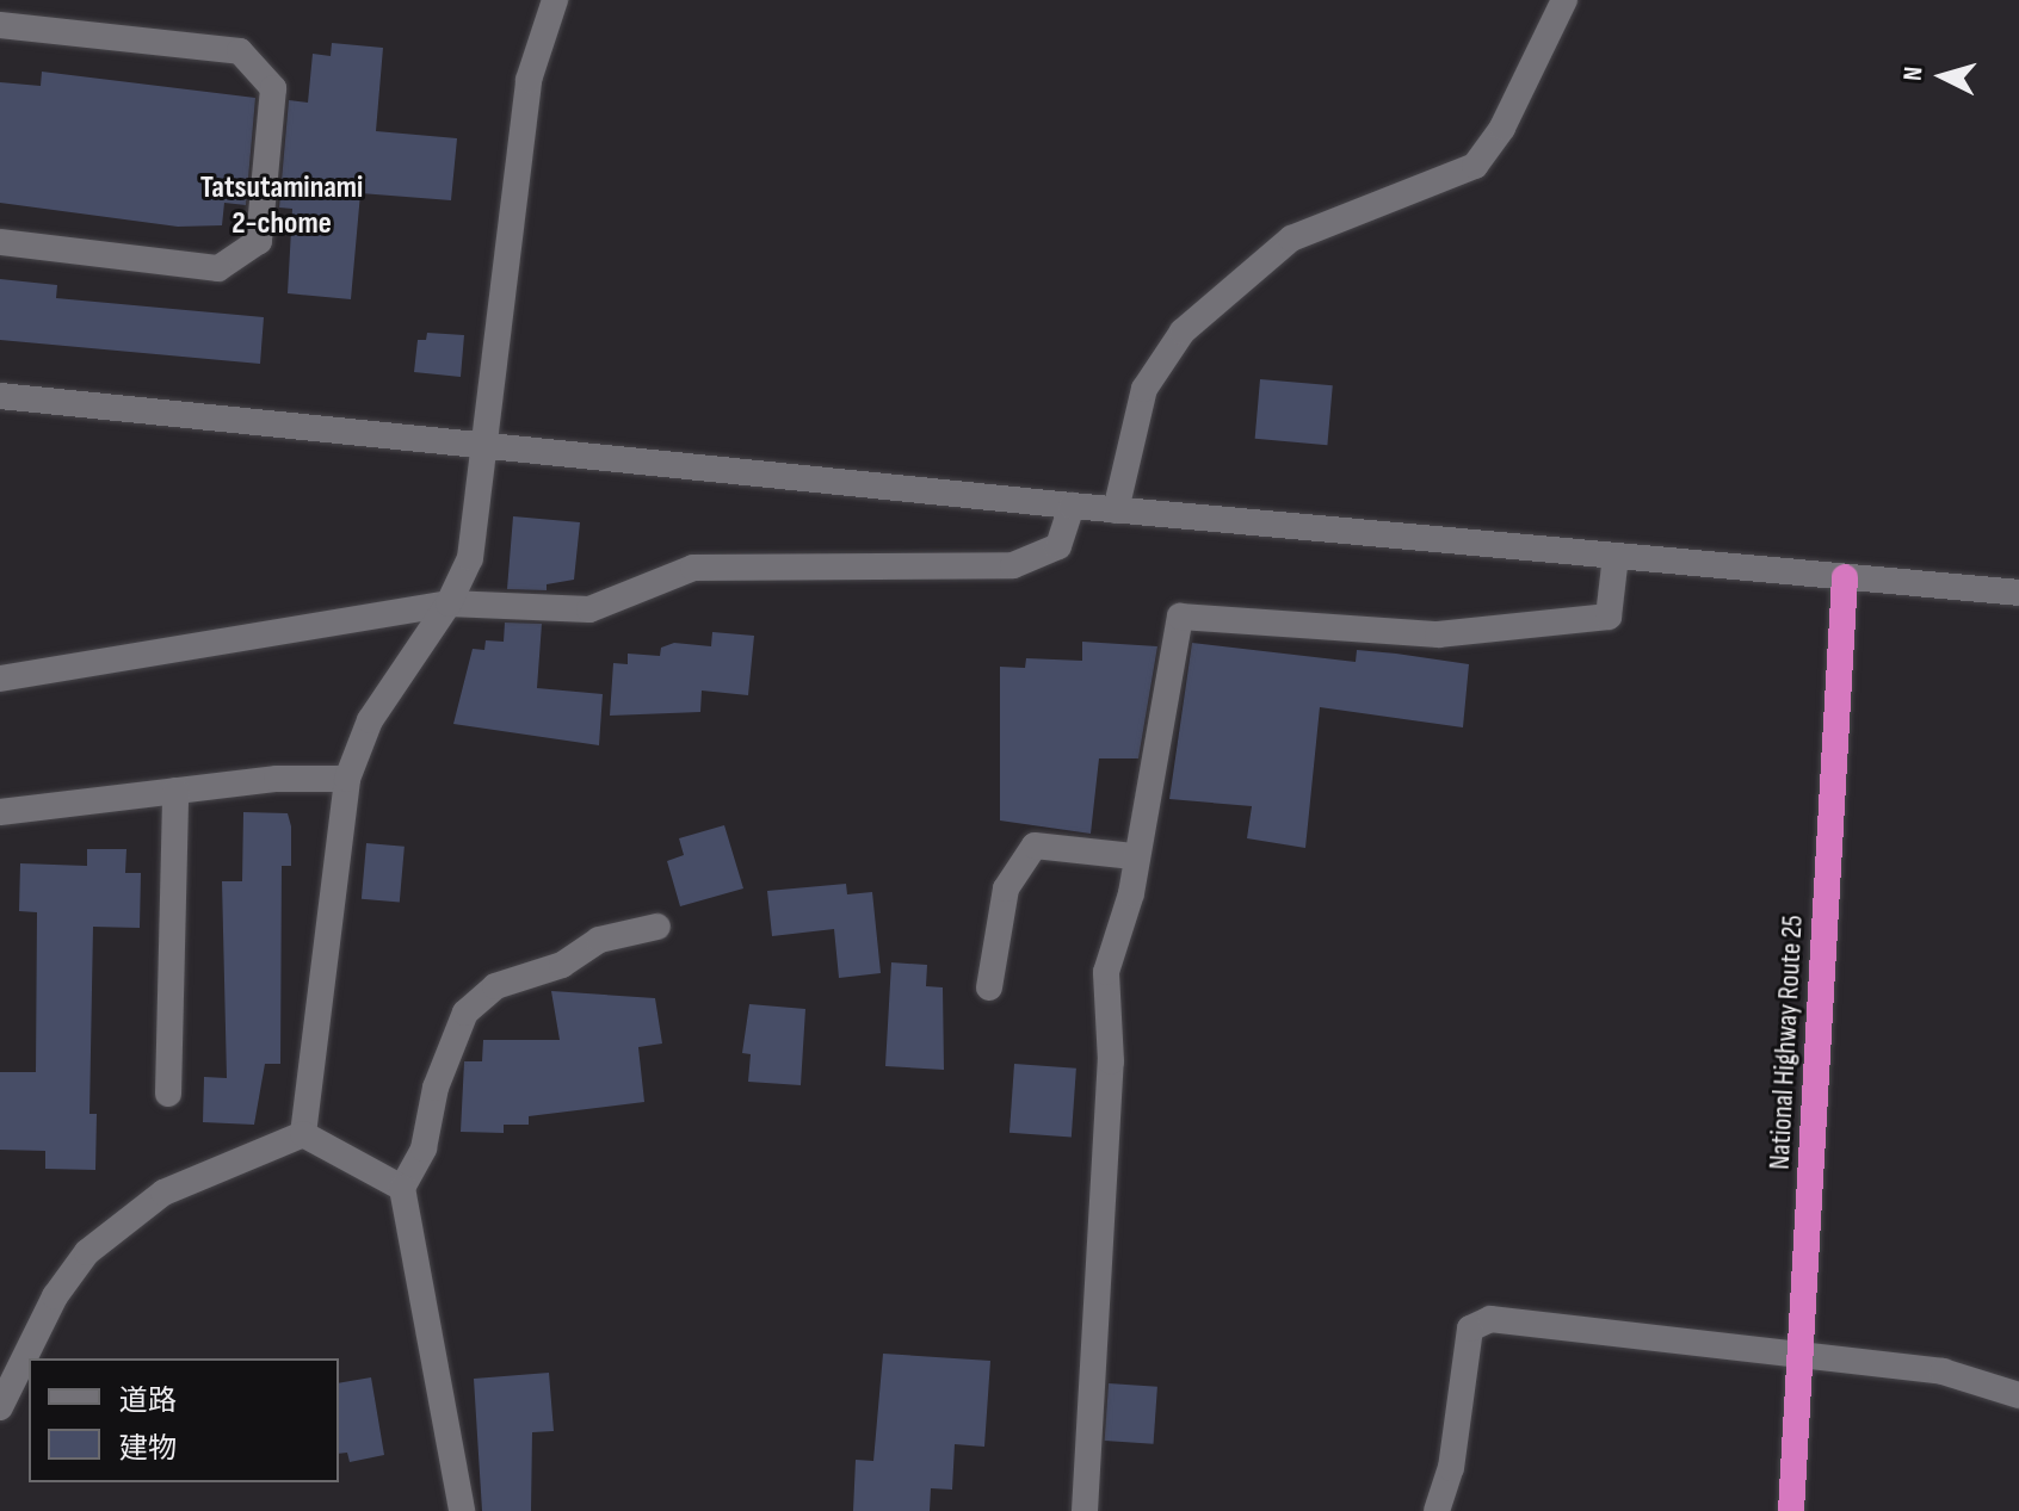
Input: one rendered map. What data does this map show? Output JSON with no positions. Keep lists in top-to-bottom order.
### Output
{
  "streets": {
    "highway": ["National Highway Route 25"]
  },
  "districts": ["Tatsutaminami 2-chome"],
  "legend": ["道路", "建物"],
  "north": "left"
}
